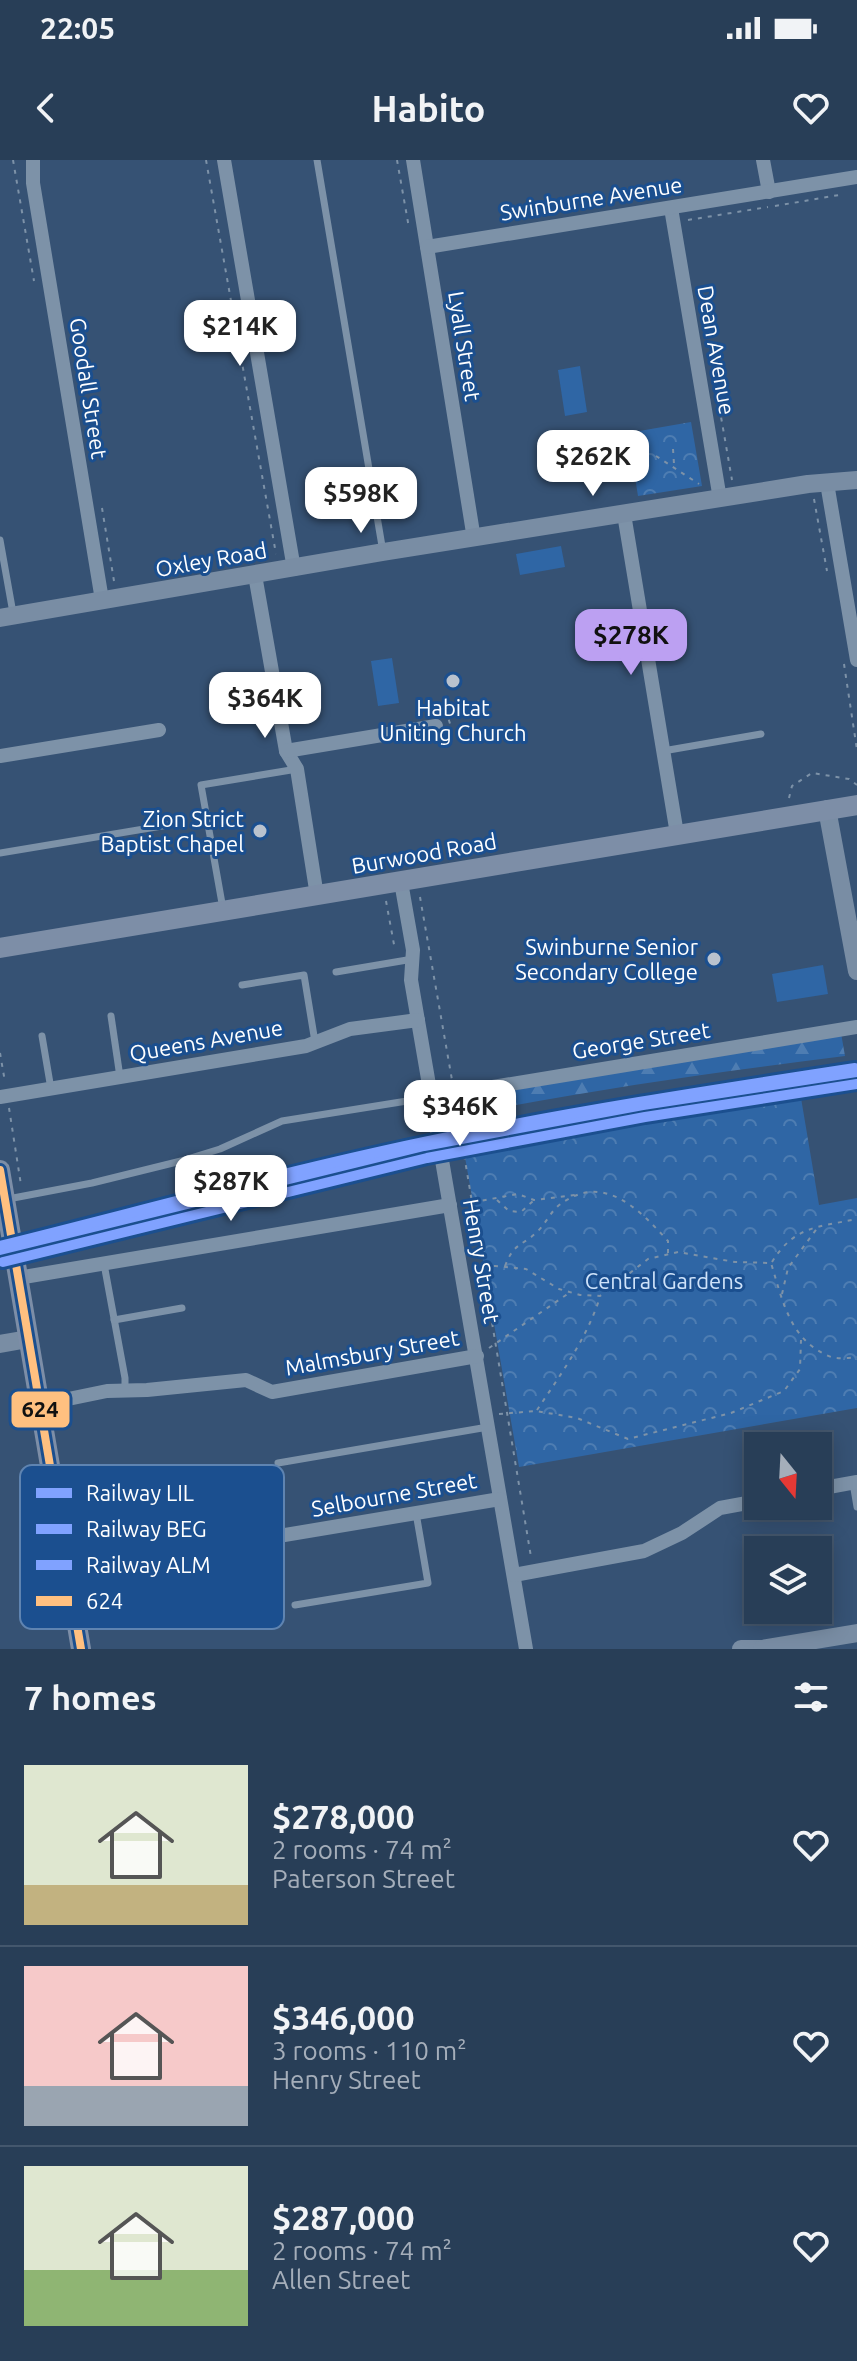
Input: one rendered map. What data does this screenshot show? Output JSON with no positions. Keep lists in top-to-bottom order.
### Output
{
  "streets": {
    "main road": ["Burwood Road"],
    "street": [
      "Swinburne Avenue",
      "Lyall Street",
      "Dean Avenue",
      "Goodall Street",
      "Oxley Road",
      "Queens Avenue",
      "George Street",
      "Henry Street",
      "Malmsbury Street",
      "Selbourne Street"
    ]
  },
  "crossings": [
    ["Swinburne Avenue", "Lyall Street"],
    ["Swinburne Avenue", "Dean Avenue"],
    ["Lyall Street", "Oxley Road"],
    ["Dean Avenue", "Oxley Road"],
    ["Goodall Street", "Oxley Road"],
    ["Burwood Road", "Henry Street"],
    ["Queens Avenue", "Henry Street"],
    ["George Street", "Henry Street"],
    ["Henry Street", "Malmsbury Street"],
    ["Henry Street", "Selbourne Street"]
  ],
  "parks": ["Central Gardens"],
  "places": ["Habitat Uniting Church", "Zion Strict Baptist Chapel", "Swinburne Senior Secondary College"],
  "lines": [
    "rail line ALM",
    "rail line LIL",
    "rail line BEG",
    "transit line 624"
  ],
  "legend": [
    "Railway LIL",
    "Railway BEG",
    "Railway ALM",
    "624"
  ],
  "north": "bottom",
  "page": {
    "status": "22:05",
    "header": "Habito",
    "price": [
      "$214K",
      "$262K",
      "$598K",
      "$278K",
      "$364K",
      "$346K",
      "$287K"
    ],
    "heading": "7 homes",
    "list": [
      {
        "name": "$278,000",
        "note": "2 rooms · 74 m² · Paterson Street"
      },
      {
        "name": "$346,000",
        "note": "3 rooms · 110 m² · Henry Street"
      },
      {
        "name": "$287,000",
        "note": "2 rooms · 74 m² · Allen Street"
      }
    ]
  }
}
